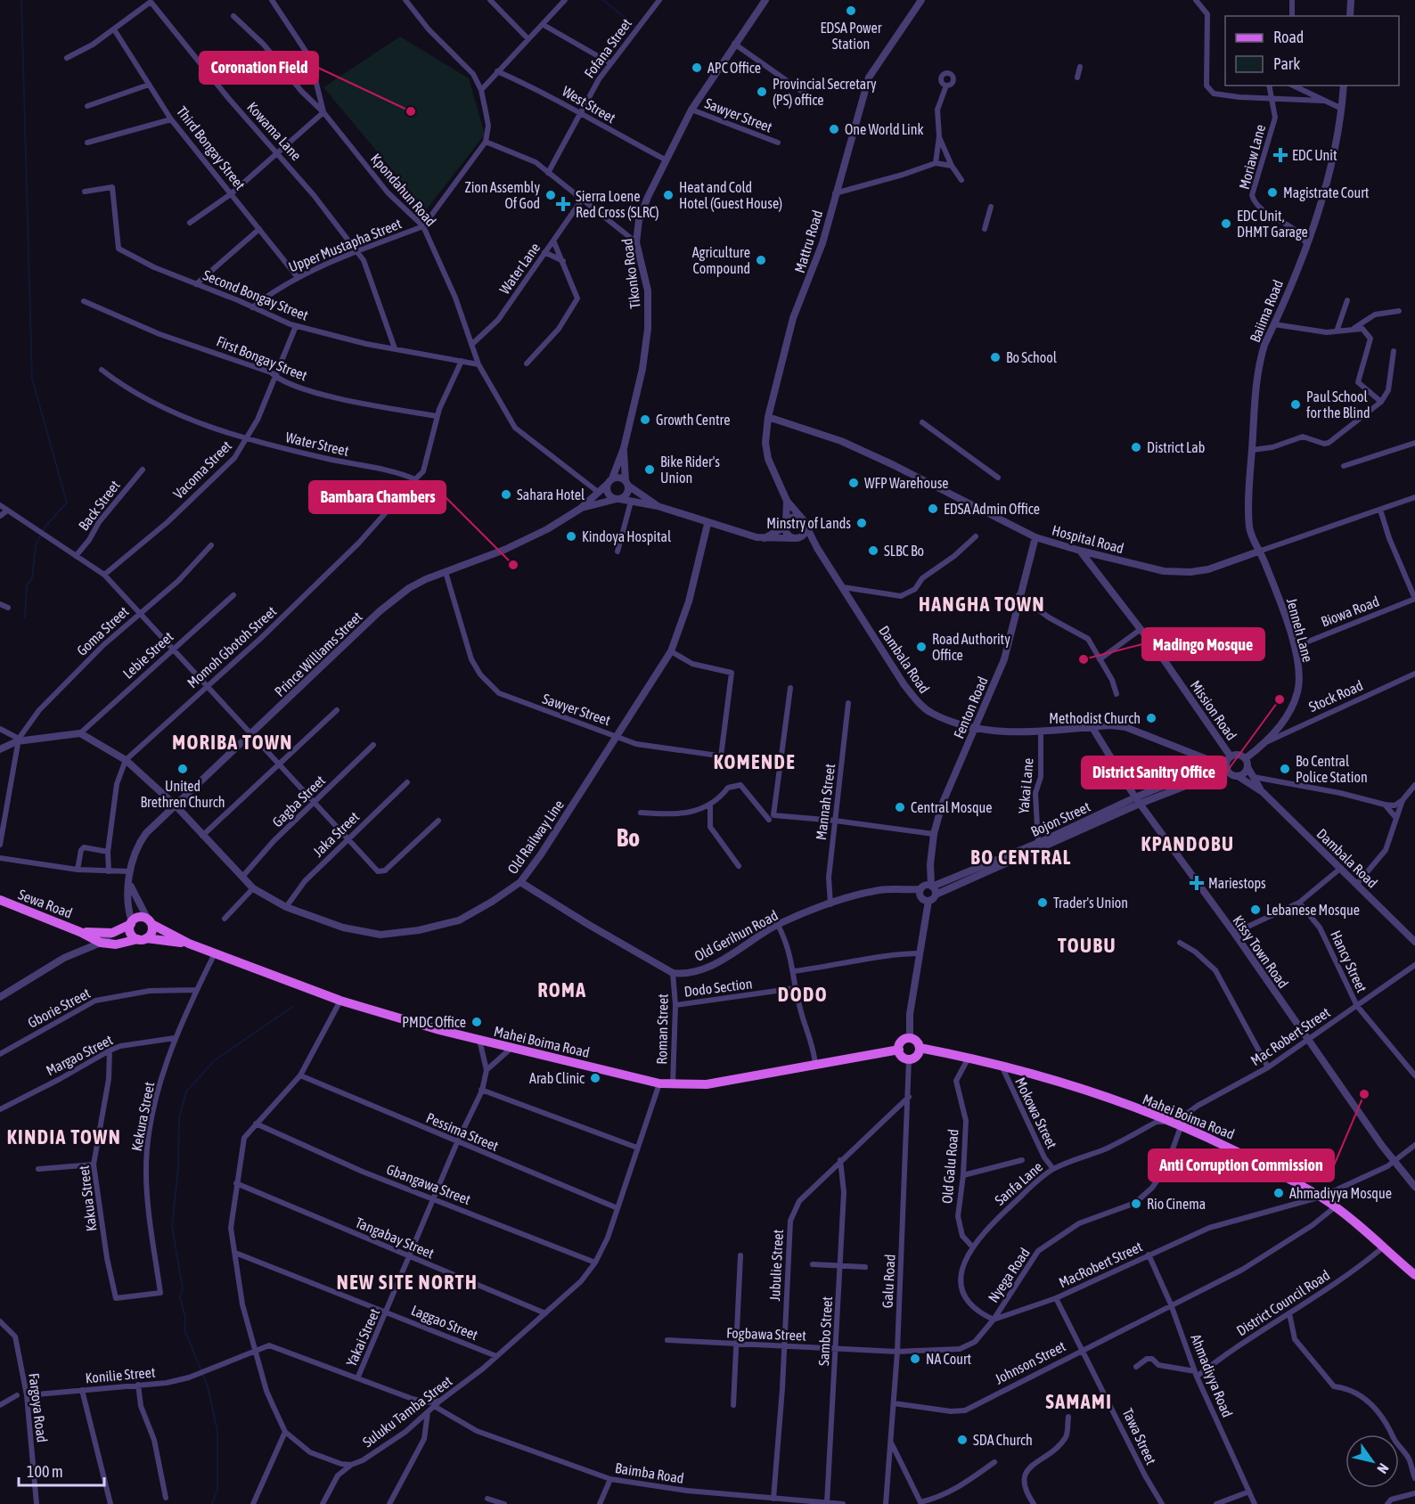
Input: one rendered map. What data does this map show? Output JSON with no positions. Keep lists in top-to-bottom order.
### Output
{
  "streets": {
    "main road": ["Sewa Road", "Mahei Boima Road"],
    "street": [
      "Fofana Street",
      "West Street",
      "Sawyer Street",
      "Kowama Lane",
      "Third Bongay Street",
      "Moriaw Lane",
      "Kpondahun Road",
      "Mattru Road",
      "Upper Mustapha Street",
      "Water Lane",
      "Tikonko Road",
      "Second Bongay Street",
      "Baiima Road",
      "First Bongay Street",
      "Water Street",
      "Vacoma Street",
      "Back Street",
      "Hospital Road",
      "Biowa Road",
      "Jenneh Lane",
      "Goma Street",
      "Momoh Gbotoh Street",
      "Prince Williams Street",
      "Lebie Street",
      "Dambala Road",
      "Stock Road",
      "Fenton Road",
      "Mission Road",
      "Yakai Lane",
      "Gagba Street",
      "Mannah Street",
      "Bojon Street",
      "Jaka Street",
      "Old Railway Line",
      "Old Gerihun Road",
      "Kissy Town Road",
      "Hancy Street",
      "Dodo Section",
      "Gborie Street",
      "Roman Street",
      "Mac Robert Street",
      "Margao Street",
      "Mokowa Street",
      "Kekura Street",
      "Pessima Street",
      "Old Galu Road",
      "Sanfa Lane",
      "Gbangawa Street",
      "Kakua Street",
      "Tangabay Street",
      "MacRobert Street",
      "Jubulie Street",
      "Nyega Road",
      "Galu Road",
      "District Council Road",
      "Laggao Street",
      "Sambo Street",
      "Fogbawa Street",
      "Yakai Street",
      "Johnson Street",
      "Konilie Street",
      "Ahmadiyya Road",
      "Fargoya Road",
      "Suluku Tamba Street",
      "Tawa Street",
      "Baimba Road"
    ]
  },
  "crossings": [
    ["Fofana Street", "West Street"],
    ["West Street", "Tikonko Road"],
    ["Sawyer Street", "Tikonko Road"],
    ["Sawyer Street", "Prince Williams Street"],
    ["Sawyer Street", "Old Railway Line"],
    ["Kowama Lane", "Third Bongay Street"],
    ["Kowama Lane", "Upper Mustapha Street"],
    ["Kowama Lane", "Second Bongay Street"],
    ["Third Bongay Street", "Upper Mustapha Street"],
    ["Moriaw Lane", "Baiima Road"],
    ["Kpondahun Road", "Upper Mustapha Street"],
    ["Kpondahun Road", "Water Lane"],
    ["Kpondahun Road", "Second Bongay Street"],
    ["Mattru Road", "Hospital Road"],
    ["Mattru Road", "Dambala Road"],
    ["Upper Mustapha Street", "Second Bongay Street"],
    ["Second Bongay Street", "Vacoma Street"],
    ["Baiima Road", "Hospital Road"],
    ["Baiima Road", "Jenneh Lane"],
    ["First Bongay Street", "Vacoma Street"],
    ["Water Street", "Vacoma Street"],
    ["Water Street", "Momoh Gbotoh Street"],
    ["Hospital Road", "Jenneh Lane"],
    ["Hospital Road", "Fenton Road"],
    ["Hospital Road", "Mission Road"],
    ["Biowa Road", "Jenneh Lane"],
    ["Jenneh Lane", "Stock Road"],
    ["Momoh Gbotoh Street", "Old Railway Line"],
    ["Prince Williams Street", "Old Railway Line"],
    ["Lebie Street", "Old Railway Line"],
    ["Dambala Road", "Fenton Road"],
    ["Dambala Road", "Mission Road"],
    ["Dambala Road", "Yakai Lane"],
    ["Dambala Road", "Bojon Street"],
    ["Dambala Road", "Kissy Town Road"],
    ["Fenton Road", "Bojon Street"],
    ["Fenton Road", "Old Gerihun Road"],
    ["Mission Road", "Bojon Street"],
    ["Yakai Lane", "Bojon Street"],
    ["Gagba Street", "Old Railway Line"],
    ["Mannah Street", "Old Gerihun Road"],
    ["Bojon Street", "Old Gerihun Road"],
    ["Bojon Street", "Kissy Town Road"],
    ["Jaka Street", "Old Railway Line"],
    ["Old Gerihun Road", "Roman Street"],
    ["Kissy Town Road", "Mac Robert Street"],
    ["Kissy Town Road", "MacRobert Street"],
    ["Hancy Street", "Mac Robert Street"],
    ["Dodo Section", "Roman Street"],
    ["Gborie Street", "Kekura Street"],
    ["Roman Street", "Mahei Boima Road"],
    ["Mac Robert Street", "Mahei Boima Road"],
    ["Mac Robert Street", "Sanfa Lane"],
    ["Mac Robert Street", "Nyega Road"],
    ["Mahei Boima Road", "Mokowa Street"],
    ["Mahei Boima Road", "Kekura Street"],
    ["Mahei Boima Road", "Old Galu Road"],
    ["Mahei Boima Road", "Sanfa Lane"],
    ["Mahei Boima Road", "MacRobert Street"],
    ["Mahei Boima Road", "Nyega Road"],
    ["Mahei Boima Road", "Galu Road"],
    ["Mahei Boima Road", "District Council Road"],
    ["Mahei Boima Road", "Yakai Street"],
    ["Mahei Boima Road", "Johnson Street"],
    ["Mahei Boima Road", "Suluku Tamba Street"],
    ["Margao Street", "Kekura Street"],
    ["Margao Street", "Kakua Street"],
    ["Mokowa Street", "Sanfa Lane"],
    ["Kekura Street", "Kakua Street"],
    ["Pessima Street", "Yakai Street"],
    ["Pessima Street", "Suluku Tamba Street"],
    ["Old Galu Road", "Sanfa Lane"],
    ["Sanfa Lane", "MacRobert Street"],
    ["Sanfa Lane", "Nyega Road"],
    ["Gbangawa Street", "Yakai Street"],
    ["Gbangawa Street", "Suluku Tamba Street"],
    ["Tangabay Street", "Yakai Street"],
    ["Tangabay Street", "Suluku Tamba Street"],
    ["MacRobert Street", "Nyega Road"],
    ["MacRobert Street", "Ahmadiyya Road"],
    ["MacRobert Street", "Tawa Street"],
    ["Jubulie Street", "Galu Road"],
    ["Jubulie Street", "Sambo Street"],
    ["Jubulie Street", "Fogbawa Street"],
    ["Jubulie Street", "Baimba Road"],
    ["Galu Road", "Fogbawa Street"],
    ["Galu Road", "Johnson Street"],
    ["District Council Road", "Ahmadiyya Road"],
    ["Laggao Street", "Yakai Street"],
    ["Laggao Street", "Suluku Tamba Street"],
    ["Sambo Street", "Fogbawa Street"],
    ["Sambo Street", "Baimba Road"],
    ["Johnson Street", "Ahmadiyya Road"],
    ["Johnson Street", "Tawa Street"],
    ["Konilie Street", "Fargoya Road"],
    ["Suluku Tamba Street", "Baimba Road"]
  ],
  "districts": [
    "HANGHA TOWN",
    "MORIBA TOWN",
    "KOMENDE",
    "Bo",
    "KPANDOBU",
    "BO CENTRAL",
    "TOUBU",
    "ROMA",
    "DODO",
    "KINDIA TOWN",
    "NEW SITE NORTH",
    "SAMAMI"
  ],
  "places": {
    "other": [
      "EDSA Power Station",
      "APC Office",
      "Provincial Secretary (PS) office",
      "Coronation Field",
      "One World Link",
      "Magistrate Court",
      "Zion Assembly Of God",
      "Heat and Cold Hotel (Guest House)",
      "EDC Unit, DHMT Garage",
      "Agriculture Compound",
      "Bo School",
      "Paul School for the Blind",
      "Growth Centre",
      "District Lab",
      "Bike Rider's Union",
      "WFP Warehouse",
      "Sahara Hotel",
      "EDSA Admin Office",
      "Minstry of Lands",
      "Kindoya Hospital",
      "SLBC Bo",
      "Bambara Chambers",
      "Road Authority Office",
      "Madingo Mosque",
      "District Sanitry Office",
      "Methodist Church",
      "United Brethren Church",
      "Bo Central Police Station",
      "Central Mosque",
      "Trader's Union",
      "Lebanese Mosque",
      "PMDC Office",
      "Arab Clinic",
      "Anti Corruption Commission",
      "Ahmadiyya Mosque",
      "Rio Cinema",
      "NA Court",
      "SDA Church"
    ],
    "health": ["EDC Unit", "Sierra Loene Red Cross (SLRC)", "Mariestops"]
  },
  "legend": ["Road", "Park"],
  "scale_bar": "100 m",
  "north": "bottom right"
}
